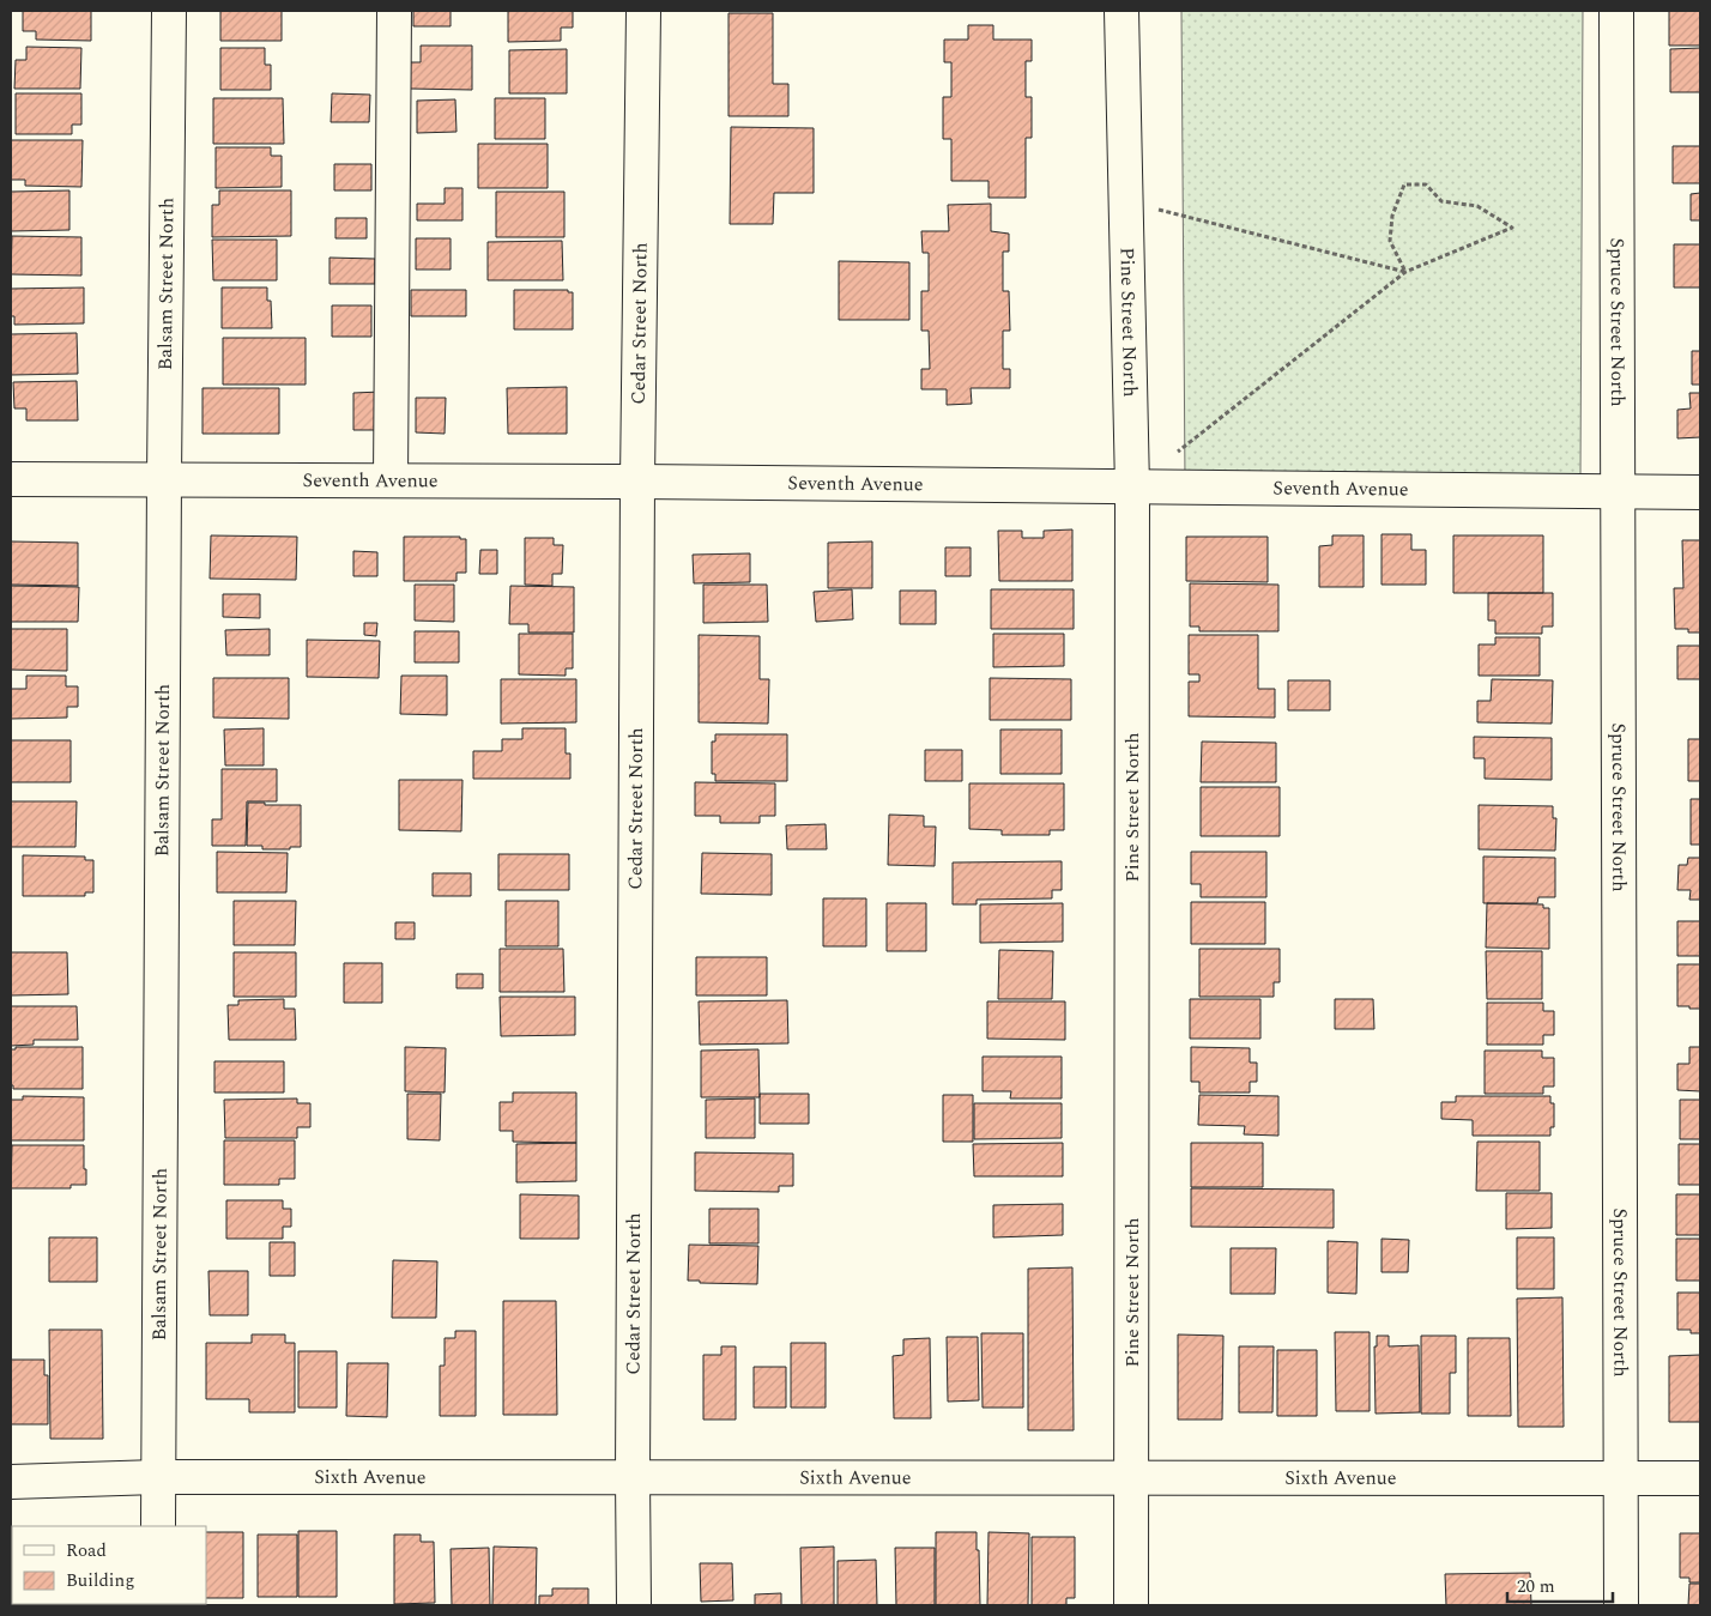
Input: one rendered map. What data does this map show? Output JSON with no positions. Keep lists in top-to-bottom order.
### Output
{
  "streets": {
    "street": [
      "Balsam Street North",
      "Pine Street North",
      "Cedar Street North",
      "Spruce Street North",
      "Seventh Avenue",
      "Sixth Avenue"
    ]
  },
  "crossings": [
    ["Balsam Street North", "Seventh Avenue"],
    ["Balsam Street North", "Sixth Avenue"],
    ["Pine Street North", "Seventh Avenue"],
    ["Pine Street North", "Sixth Avenue"],
    ["Cedar Street North", "Seventh Avenue"],
    ["Cedar Street North", "Sixth Avenue"],
    ["Spruce Street North", "Seventh Avenue"],
    ["Spruce Street North", "Sixth Avenue"]
  ],
  "legend": ["Road", "Building"],
  "scale_bar": "20 m"
}
